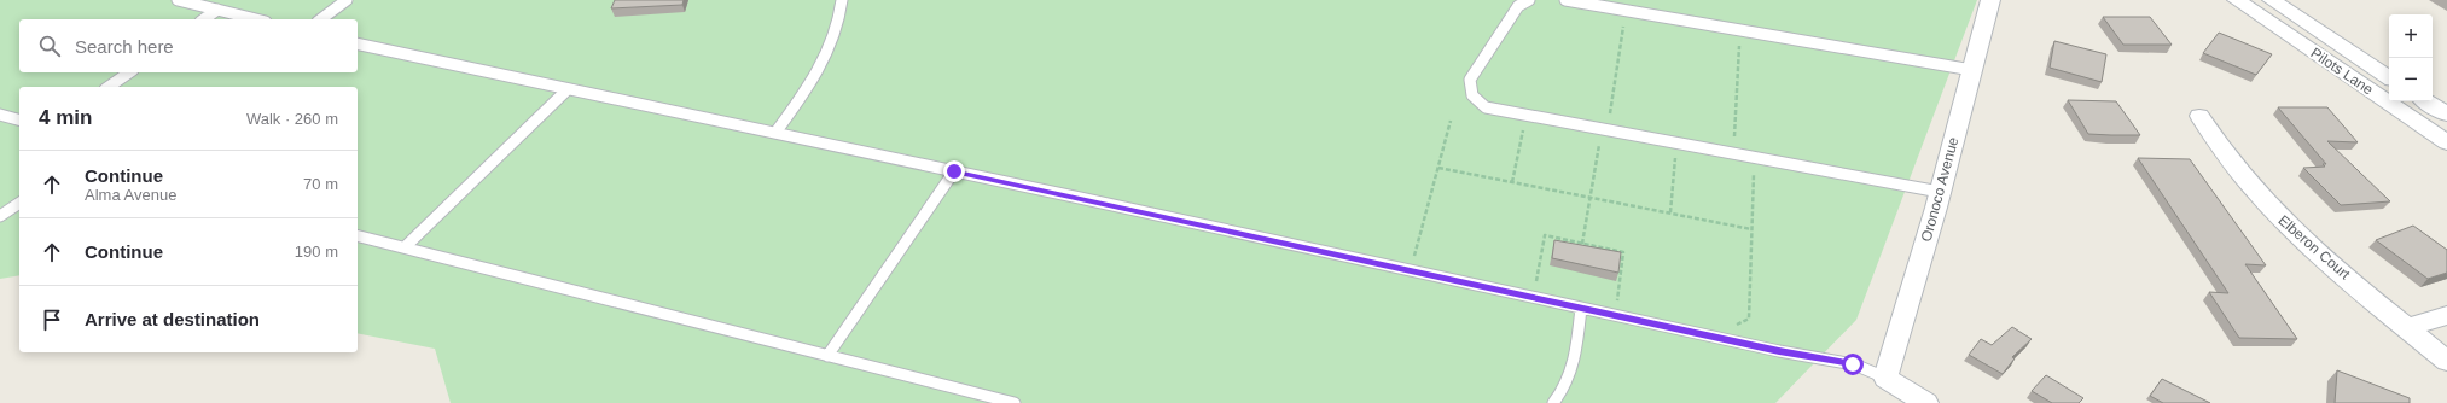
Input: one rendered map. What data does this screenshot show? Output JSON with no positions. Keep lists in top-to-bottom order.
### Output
{
  "streets": {
    "street": ["Pilots Lane", "Oronoco Avenue", "Elberon Court"]
  },
  "page": {
    "map_buttons": ["+", "−"],
    "search": "Search here",
    "heading": ["4 min", "Walk · 260 m"],
    "list": [
      ["Continue", "Alma Avenue", "70 m"],
      ["Continue", "190 m"],
      "Arrive at destination"
    ]
  }
}
